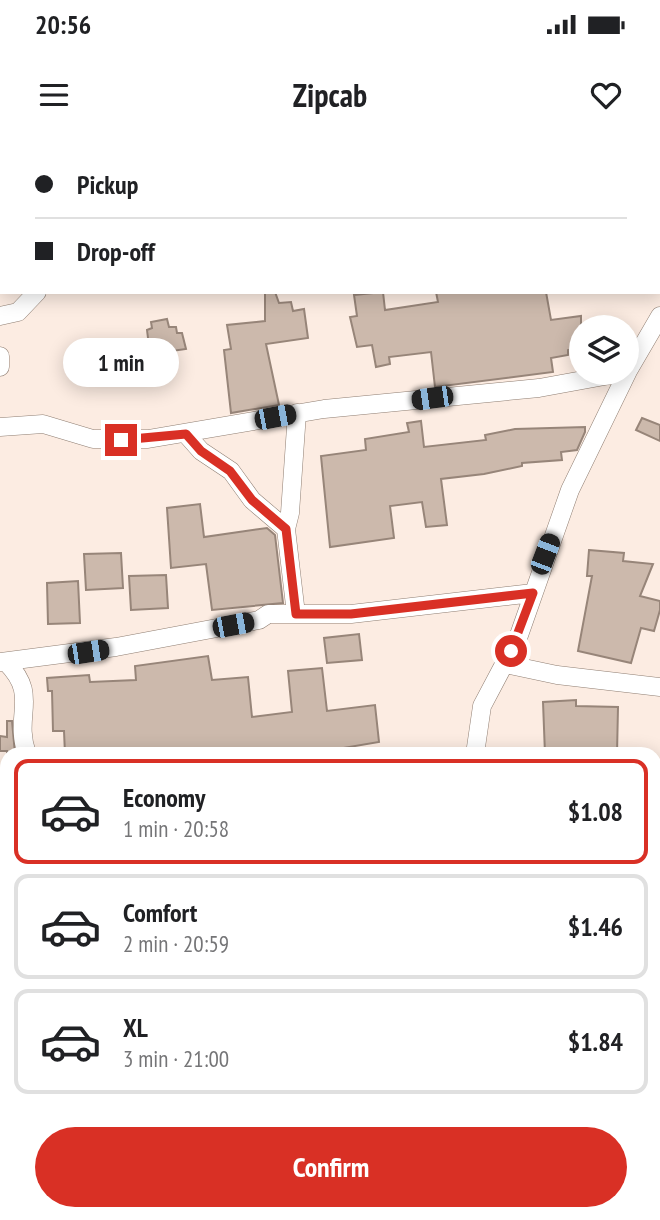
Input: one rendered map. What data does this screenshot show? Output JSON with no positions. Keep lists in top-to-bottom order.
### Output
{
  "page": {
    "status": "20:56",
    "header": "Zipcab",
    "banner": ["Pickup", "Drop-off"],
    "bubble": "1 min",
    "list": [
      {
        "name": "Economy",
        "note": "1 min · 20:58",
        "value": "$1.08"
      },
      {
        "name": "Comfort",
        "note": "2 min · 20:59",
        "value": "$1.46"
      },
      {
        "name": "XL",
        "note": "3 min · 21:00",
        "value": "$1.84"
      }
    ],
    "buttons": "Confirm"
  }
}
